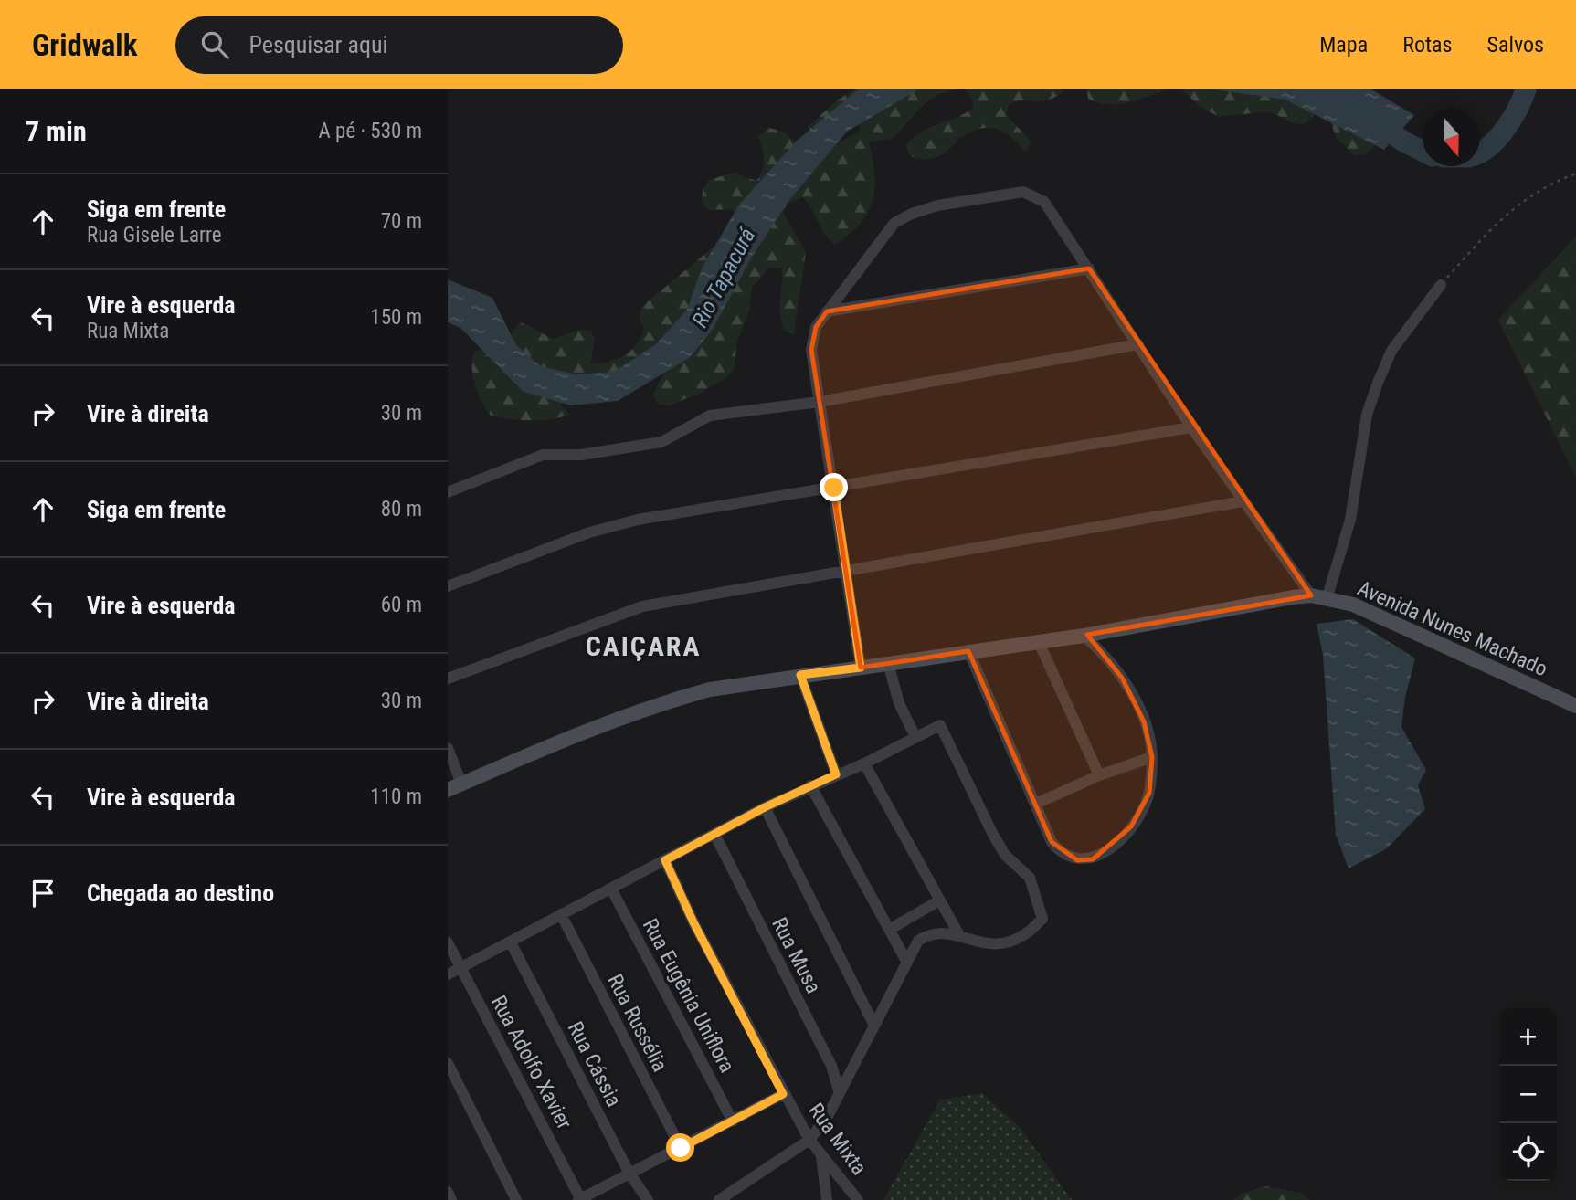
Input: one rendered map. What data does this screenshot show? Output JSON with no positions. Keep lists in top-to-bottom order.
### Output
{
  "streets": {
    "main road": ["Avenida Nunes Machado"],
    "street": [
      "Rua Musa",
      "Rua Eugênia Uniflora",
      "Rua Russélia",
      "Rua Adolfo Xavier",
      "Rua Cássia",
      "Rua Mixta"
    ]
  },
  "districts": ["CAIÇARA"],
  "water": ["Rio Tapacurá"],
  "north": "bottom",
  "page": {
    "header": "Gridwalk",
    "search": "Pesquisar aqui",
    "nav": ["Mapa", "Rotas", "Salvos"],
    "heading": ["7 min", "A pé · 530 m"],
    "list": [
      ["Siga em frente", "Rua Gisele Larre", "70 m"],
      ["Vire à esquerda", "Rua Mixta", "150 m"],
      ["Vire à direita", "30 m"],
      ["Siga em frente", "80 m"],
      ["Vire à esquerda", "60 m"],
      ["Vire à direita", "30 m"],
      ["Vire à esquerda", "110 m"],
      "Chegada ao destino"
    ],
    "map_buttons": ["+", "−"]
  }
}
